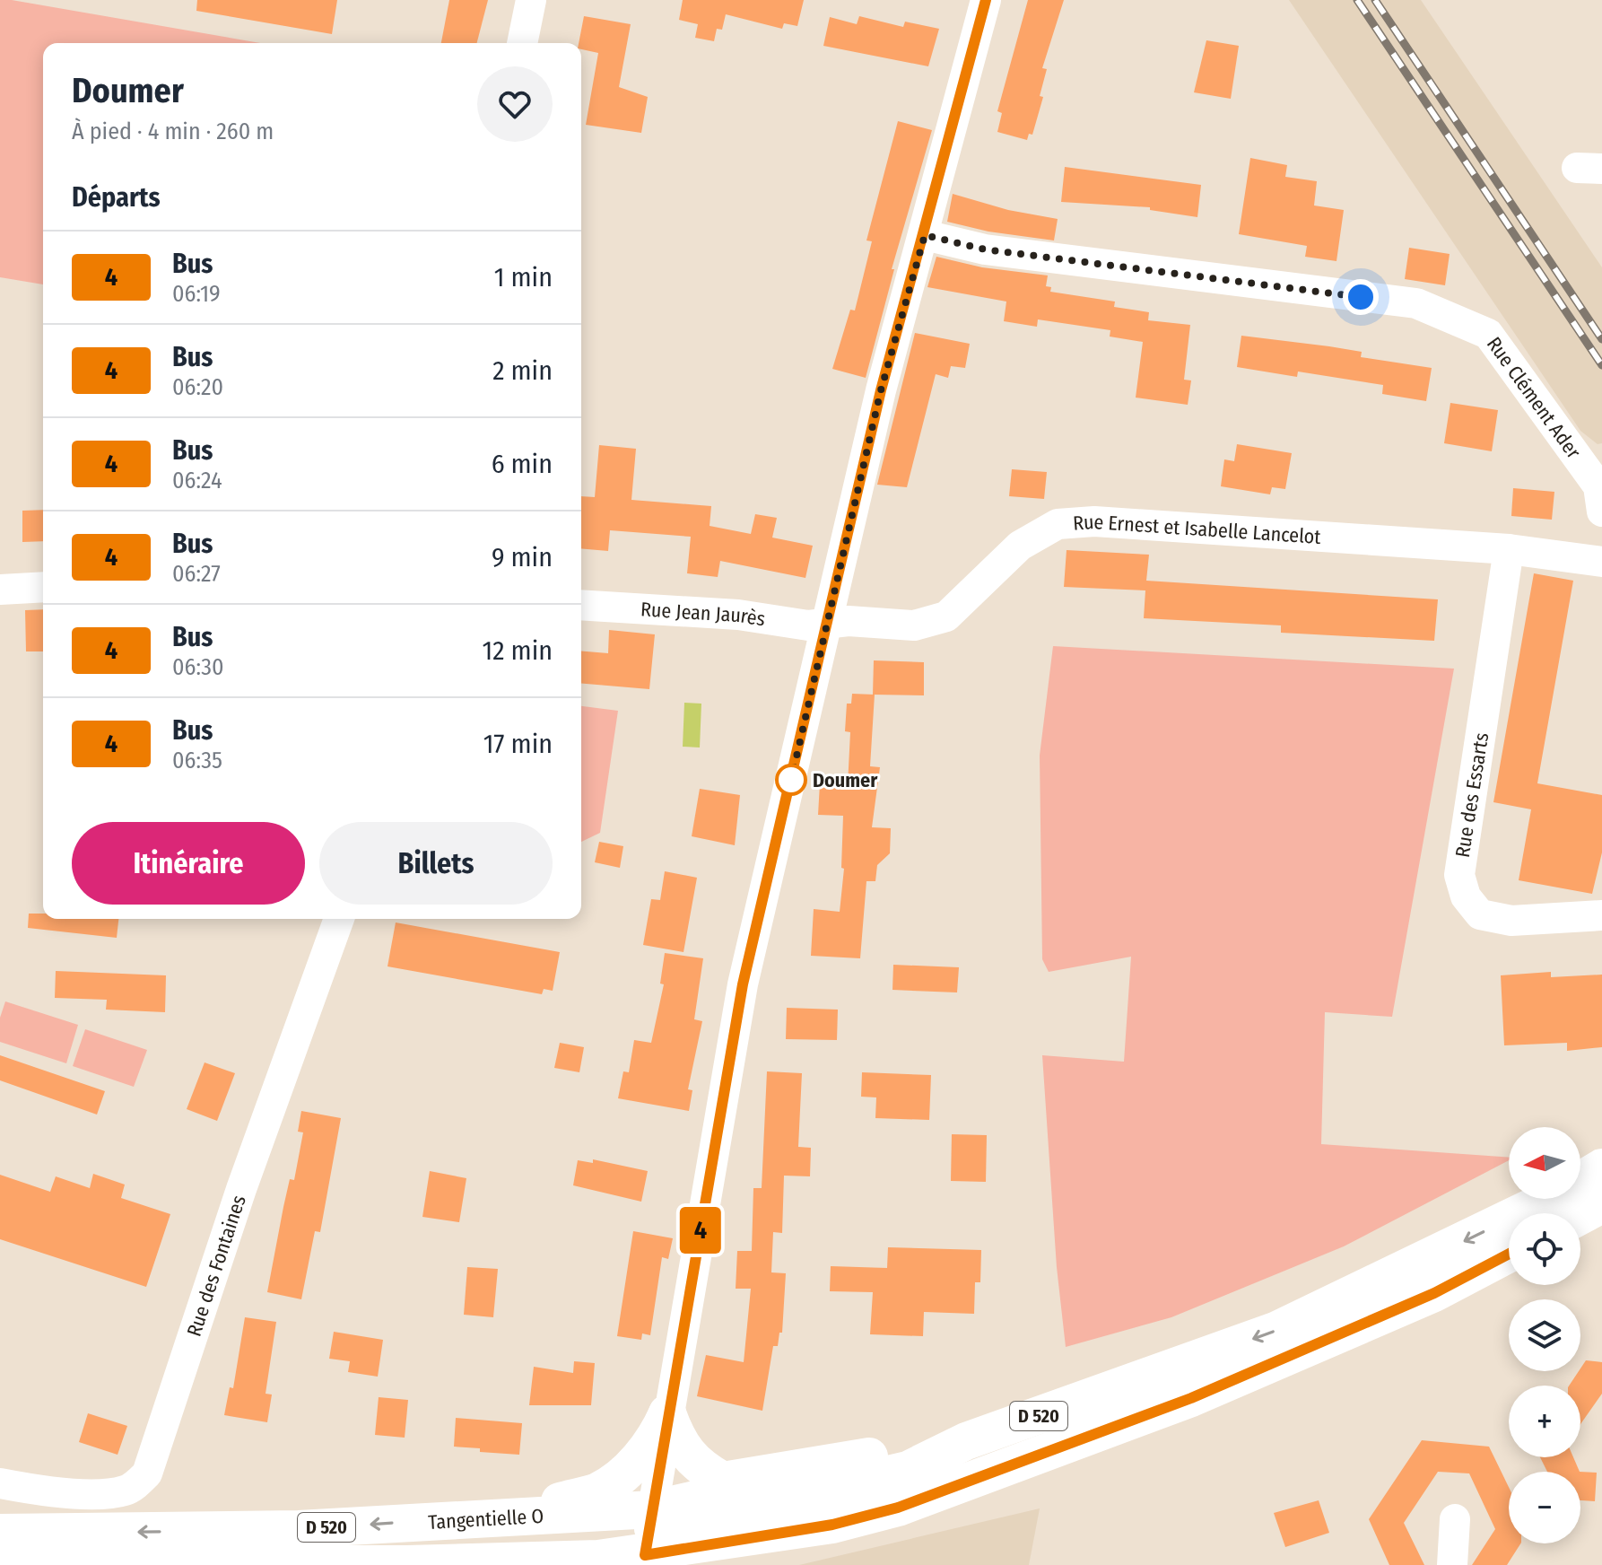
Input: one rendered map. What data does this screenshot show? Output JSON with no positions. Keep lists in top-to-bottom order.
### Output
{
  "streets": {
    "main road": ["D 520", "Tangentielle O"],
    "street": [
      "Rue Clément Ader",
      "Rue Ernest et Isabelle Lancelot",
      "Rue Jean Jaurès",
      "Rue des Essarts",
      "Rue des Fontaines"
    ]
  },
  "crossings": [
    ["Rue Ernest et Isabelle Lancelot", "Rue Jean Jaurès"],
    ["Rue Ernest et Isabelle Lancelot", "Rue des Essarts"],
    ["D 520", "Tangentielle O"]
  ],
  "places": ["Doumer"],
  "lines": ["bus line 4"],
  "north": "left",
  "page": {
    "on_map": "4",
    "heading": [
      ["Doumer", "À pied · 4 min · 260 m"],
      "Départs"
    ],
    "list": [
      {
        "mark": "4",
        "name": "Bus",
        "note": "06:19",
        "value": "1 min"
      },
      {
        "mark": "4",
        "name": "Bus",
        "note": "06:20",
        "value": "2 min"
      },
      {
        "mark": "4",
        "name": "Bus",
        "note": "06:24",
        "value": "6 min"
      },
      {
        "mark": "4",
        "name": "Bus",
        "note": "06:27",
        "value": "9 min"
      },
      {
        "mark": "4",
        "name": "Bus",
        "note": "06:30",
        "value": "12 min"
      },
      {
        "mark": "4",
        "name": "Bus",
        "note": "06:35",
        "value": "17 min"
      }
    ],
    "buttons": ["Itinéraire", "Billets"],
    "map_buttons": ["+", "−"]
  }
}
